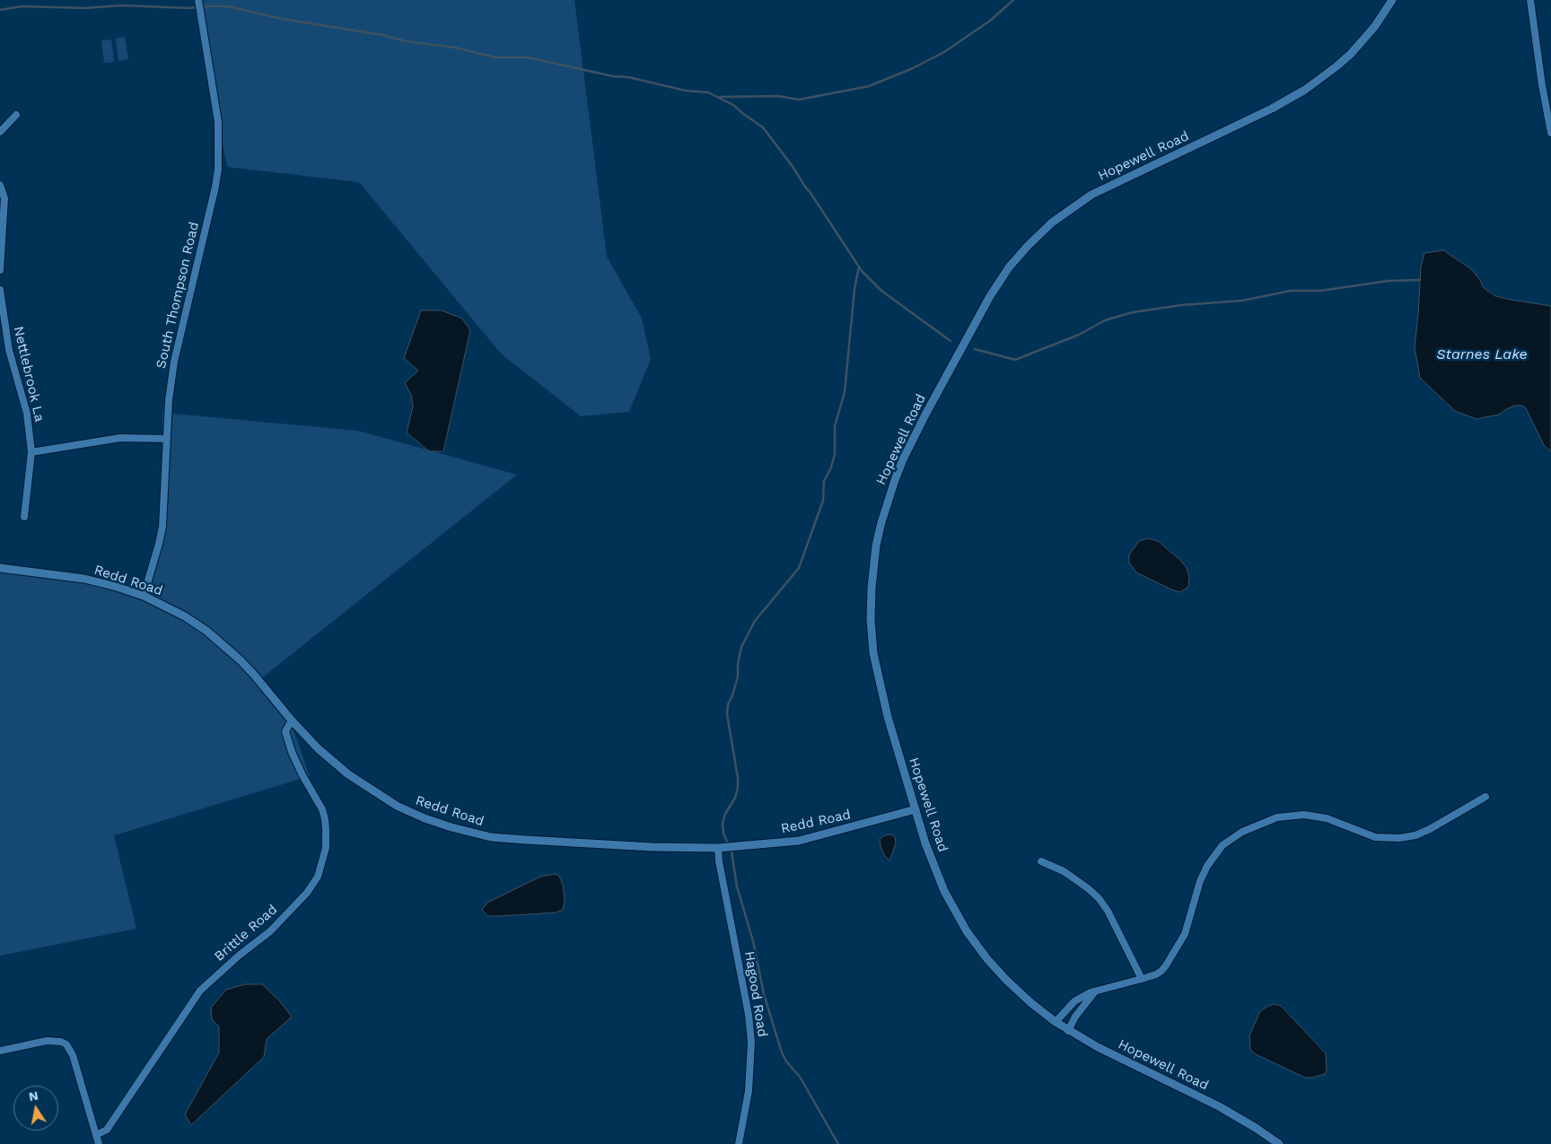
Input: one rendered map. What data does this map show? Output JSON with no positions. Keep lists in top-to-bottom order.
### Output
{
  "streets": {
    "street": [
      "Hopewell Road",
      "South Thompson Road",
      "Nettlebrook La",
      "Redd Road",
      "Brittle Road",
      "Hagood Road"
    ]
  },
  "crossings": [
    ["Hopewell Road", "Redd Road"],
    ["South Thompson Road", "Redd Road"],
    ["Redd Road", "Brittle Road"],
    ["Redd Road", "Hagood Road"]
  ],
  "water": ["Starnes Lake"],
  "north": "top"
}
